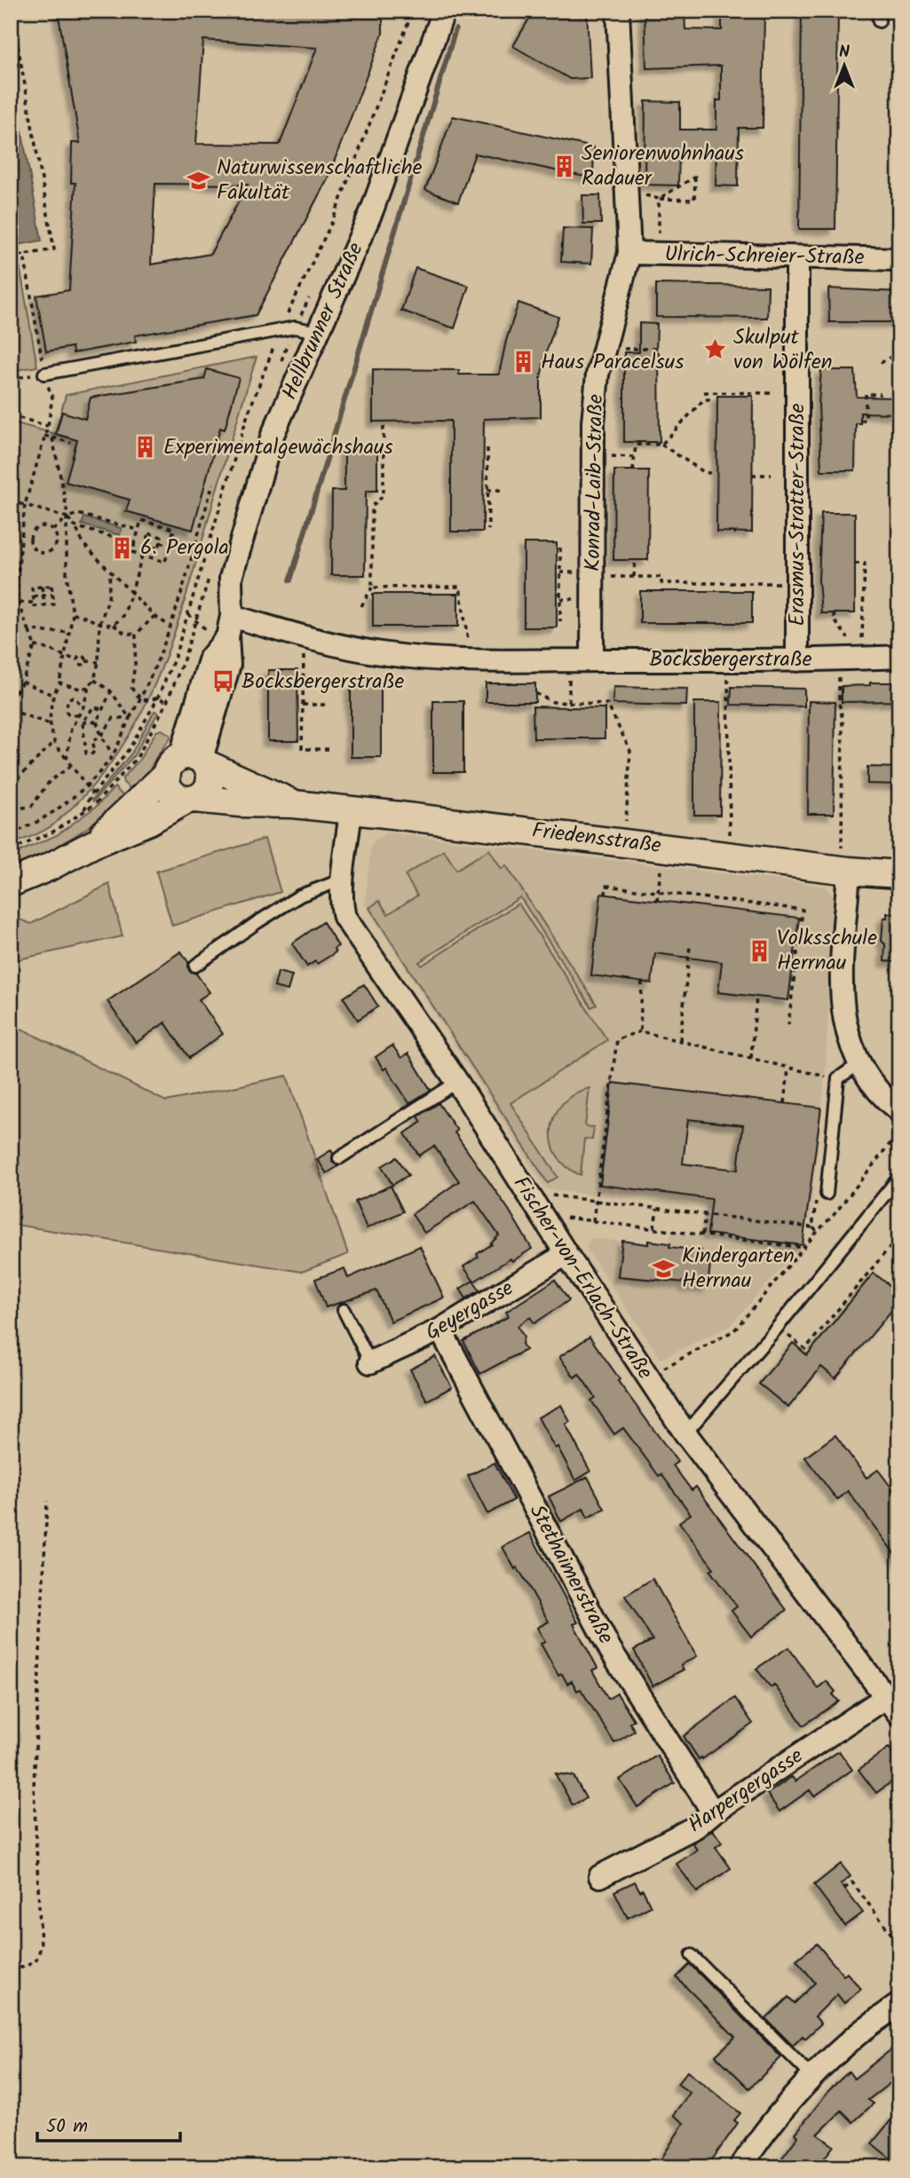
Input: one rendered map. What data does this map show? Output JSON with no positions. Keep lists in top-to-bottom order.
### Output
{
  "streets": {
    "street": [
      "Ulrich-Schreier-Straße",
      "Hellbrunner Straße",
      "Konrad-Laib-Straße",
      "Erasmus-Stratter-Straße",
      "Bocksbergerstraße",
      "Friedensstraße",
      "Fischer-von-Erlach-Straße",
      "Geyergasse",
      "Stethaimerstraße",
      "Harpergergasse"
    ]
  },
  "crossings": [
    ["Ulrich-Schreier-Straße", "Konrad-Laib-Straße"],
    ["Ulrich-Schreier-Straße", "Erasmus-Stratter-Straße"],
    ["Hellbrunner Straße", "Bocksbergerstraße"],
    ["Hellbrunner Straße", "Friedensstraße"],
    ["Konrad-Laib-Straße", "Bocksbergerstraße"],
    ["Erasmus-Stratter-Straße", "Bocksbergerstraße"],
    ["Friedensstraße", "Fischer-von-Erlach-Straße"],
    ["Fischer-von-Erlach-Straße", "Geyergasse"],
    ["Fischer-von-Erlach-Straße", "Harpergergasse"],
    ["Geyergasse", "Stethaimerstraße"],
    ["Stethaimerstraße", "Harpergergasse"]
  ],
  "places": {
    "building": [
      "Seniorenwohnhaus Radauer",
      "Haus Paracelsus",
      "Experimentalgewächshaus",
      "6. Pergola",
      "Volksschule Herrnau"
    ],
    "school or university": ["Naturwissenschaftliche Fakultät", "Kindergarten Herrnau"],
    "place": ["Skulput von Wölfen"],
    "bus stop": ["Bocksbergerstraße"]
  },
  "scale_bar": "50 m",
  "north": "top"
}
